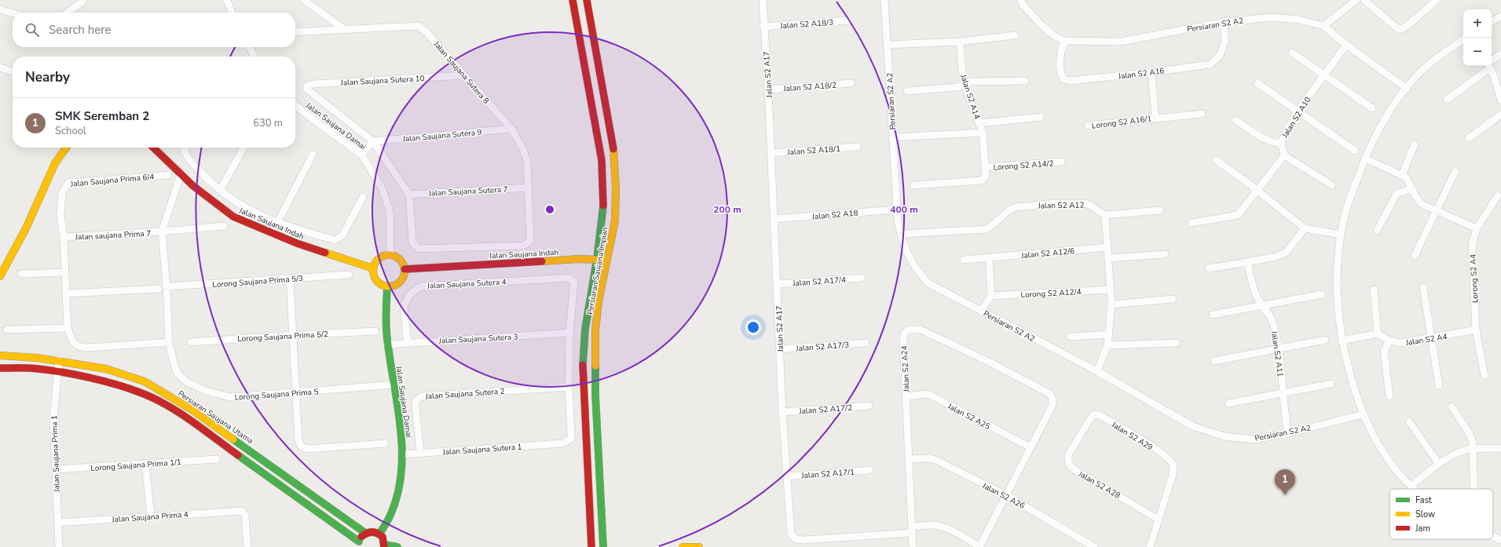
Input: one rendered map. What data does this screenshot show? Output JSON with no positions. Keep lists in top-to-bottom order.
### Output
{
  "streets": {
    "street": [
      "Jalan S2 A18/3",
      "Persiaran S2 A2",
      "Jalan Saujana Sutera 8",
      "Jalan S2 A16",
      "Jalan S2 A17",
      "Jalan Saujana Sutera 10",
      "Jalan S2 A18/2",
      "Jalan S2 A14",
      "Jalan S2 A10",
      "Lorong S2 A16/1",
      "Jalan Saujana Damai",
      "Jalan Saujana Sutera 9",
      "Jalan S2 A18/1",
      "Lorong S2 A14/2",
      "Jalan Saujana Prima 6/4",
      "Jalan Saujana Sutera 7",
      "Jalan S2 A12",
      "Jalan S2 A18",
      "Jalan Saujana Indah",
      "Jalan saujana Prima 7",
      "Jalan S2 A12/6",
      "Persiaran Saujana Impian",
      "Lorong S2 A4",
      "Lorong Saujana Prima 5/3",
      "Jalan S2 A17/4",
      "Jalan Saujana Sutera 4",
      "Lorong S2 A12/4",
      "Lorong Saujana Prima 5/2",
      "Jalan Saujana Sutera 3",
      "Jalan S2 A4",
      "Jalan S2 A17/3",
      "Jalan S2 A11",
      "Jalan S2 A24",
      "Jalan Saujana Sutera 2",
      "Lorong Saujana Prima 5",
      "Jalan S2 A17/2",
      "Jalan S2 A25",
      "Persiaran Saujana Utama",
      "Jalan S2 A29",
      "Jalan Saujana Sutera 1",
      "Jalan Saujana Prima 1",
      "Lorong Saujana Prima 1/1",
      "Jalan S2 A17/1",
      "Jalan S2 A28",
      "Jalan S2 A26",
      "Jalan Saujana Prima 4"
    ]
  },
  "crossings": [
    ["Jalan S2 A18/3", "Jalan S2 A17"],
    ["Persiaran S2 A2", "Jalan S2 A16"],
    ["Persiaran S2 A2", "Jalan S2 A10"],
    ["Persiaran S2 A2", "Jalan S2 A12"],
    ["Persiaran S2 A2", "Jalan S2 A18"],
    ["Persiaran S2 A2", "Jalan S2 A11"],
    ["Jalan Saujana Sutera 8", "Jalan Saujana Sutera 10"],
    ["Jalan Saujana Sutera 8", "Jalan Saujana Sutera 9"],
    ["Jalan Saujana Sutera 8", "Jalan Saujana Sutera 7"],
    ["Jalan S2 A17", "Jalan S2 A18/2"],
    ["Jalan S2 A17", "Jalan S2 A18/1"],
    ["Jalan S2 A17", "Jalan S2 A18"],
    ["Jalan S2 A17", "Jalan S2 A17/4"],
    ["Jalan S2 A17", "Jalan S2 A17/3"],
    ["Jalan S2 A17", "Jalan S2 A24"],
    ["Jalan S2 A17", "Jalan S2 A17/2"],
    ["Jalan S2 A17", "Jalan S2 A17/1"],
    ["Jalan Saujana Sutera 10", "Jalan Saujana Sutera 9"],
    ["Jalan S2 A14", "Lorong S2 A14/2"],
    ["Jalan Saujana Damai", "Jalan Saujana Indah"],
    ["Jalan Saujana Damai", "Jalan Saujana Sutera 3"],
    ["Jalan Saujana Damai", "Lorong Saujana Prima 5"],
    ["Jalan Saujana Damai", "Jalan Saujana Sutera 1"],
    ["Jalan Saujana Prima 6/4", "Jalan saujana Prima 7"],
    ["Jalan Saujana Indah", "Persiaran Saujana Impian"],
    ["Jalan saujana Prima 7", "Lorong Saujana Prima 5"],
    ["Lorong S2 A4", "Jalan S2 A4"],
    ["Lorong Saujana Prima 5/3", "Lorong Saujana Prima 5"],
    ["Jalan Saujana Sutera 4", "Jalan Saujana Sutera 3"],
    ["Jalan S2 A24", "Jalan S2 A25"],
    ["Jalan S2 A24", "Jalan S2 A26"],
    ["Jalan Saujana Sutera 2", "Jalan Saujana Sutera 1"],
    ["Persiaran Saujana Utama", "Jalan Saujana Prima 1"],
    ["Jalan S2 A29", "Jalan S2 A28"],
    ["Jalan Saujana Prima 1", "Lorong Saujana Prima 1/1"],
    ["Jalan Saujana Prima 1", "Jalan Saujana Prima 4"]
  ],
  "legend": ["Fast", "Slow", "Jam"],
  "page": {
    "map_buttons": ["+", "−"],
    "search": "Search here",
    "heading": "Nearby",
    "list": [
      {
        "mark": "1",
        "name": "SMK Seremban 2",
        "note": "School",
        "value": "630 m"
      }
    ],
    "pins": "1"
  },
  "rings": ["200 m", "400 m"]
}
